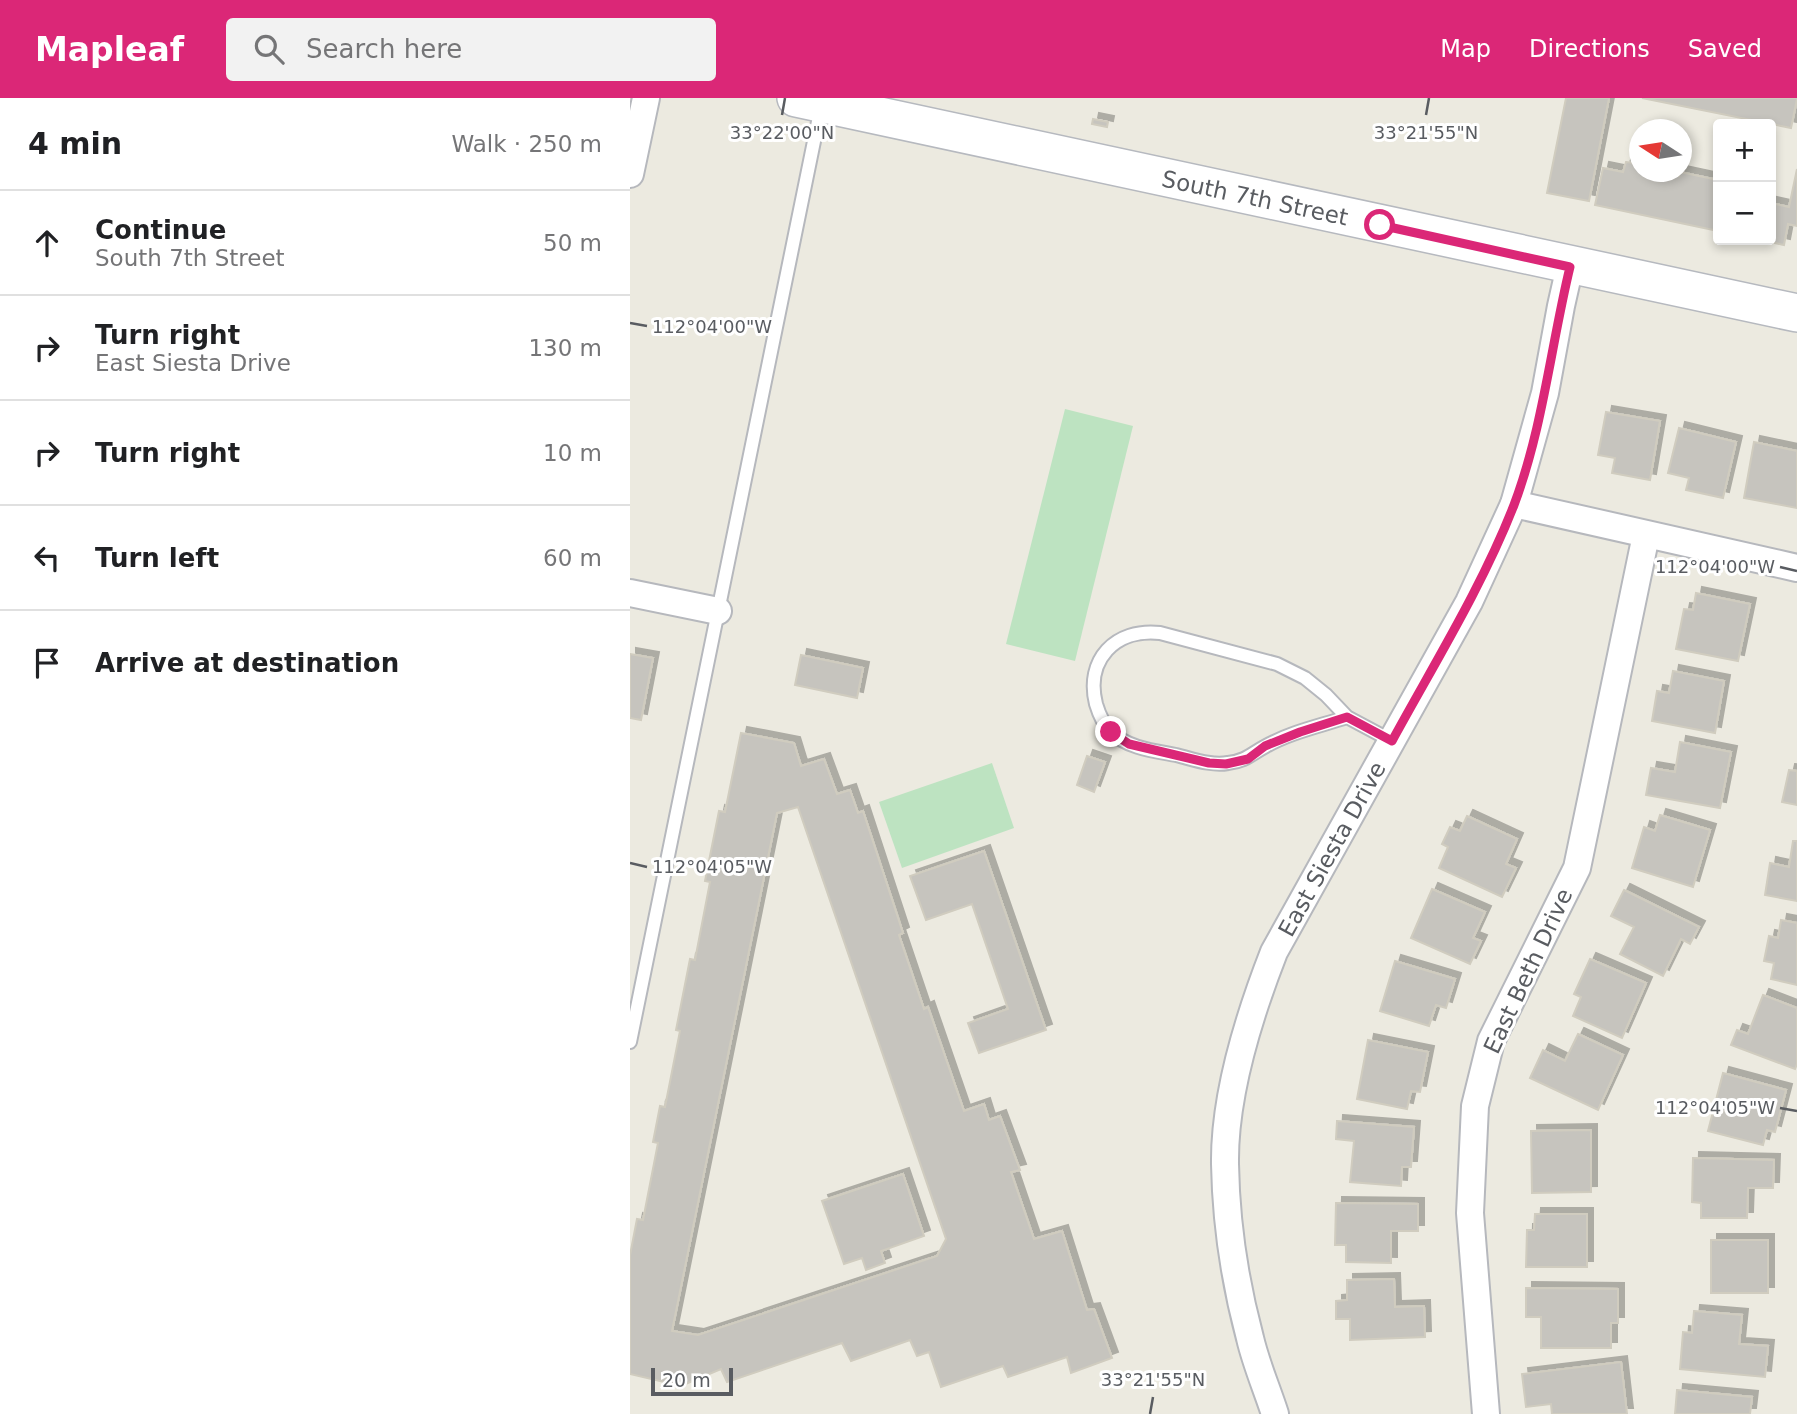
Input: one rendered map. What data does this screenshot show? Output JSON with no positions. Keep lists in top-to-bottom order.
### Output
{
  "streets": {
    "main road": ["South 7th Street"],
    "street": ["East Siesta Drive", "East Beth Drive"]
  },
  "crossings": [
    ["South 7th Street", "East Siesta Drive"]
  ],
  "scale_bar": "20 m",
  "north": "left",
  "page": {
    "header": "Mapleaf",
    "search": "Search here",
    "nav": ["Map", "Directions", "Saved"],
    "heading": ["4 min", "Walk · 250 m"],
    "map_buttons": ["+", "−"],
    "list": [
      ["Continue", "South 7th Street", "50 m"],
      ["Turn right", "East Siesta Drive", "130 m"],
      ["Turn right", "10 m"],
      ["Turn left", "60 m"],
      "Arrive at destination"
    ],
    "scale": "20 m"
  },
  "coordinates": [
    "33°22'00\"N",
    "33°21'55\"N",
    "112°04'00\"W",
    "112°04'05\"W"
  ]
}
